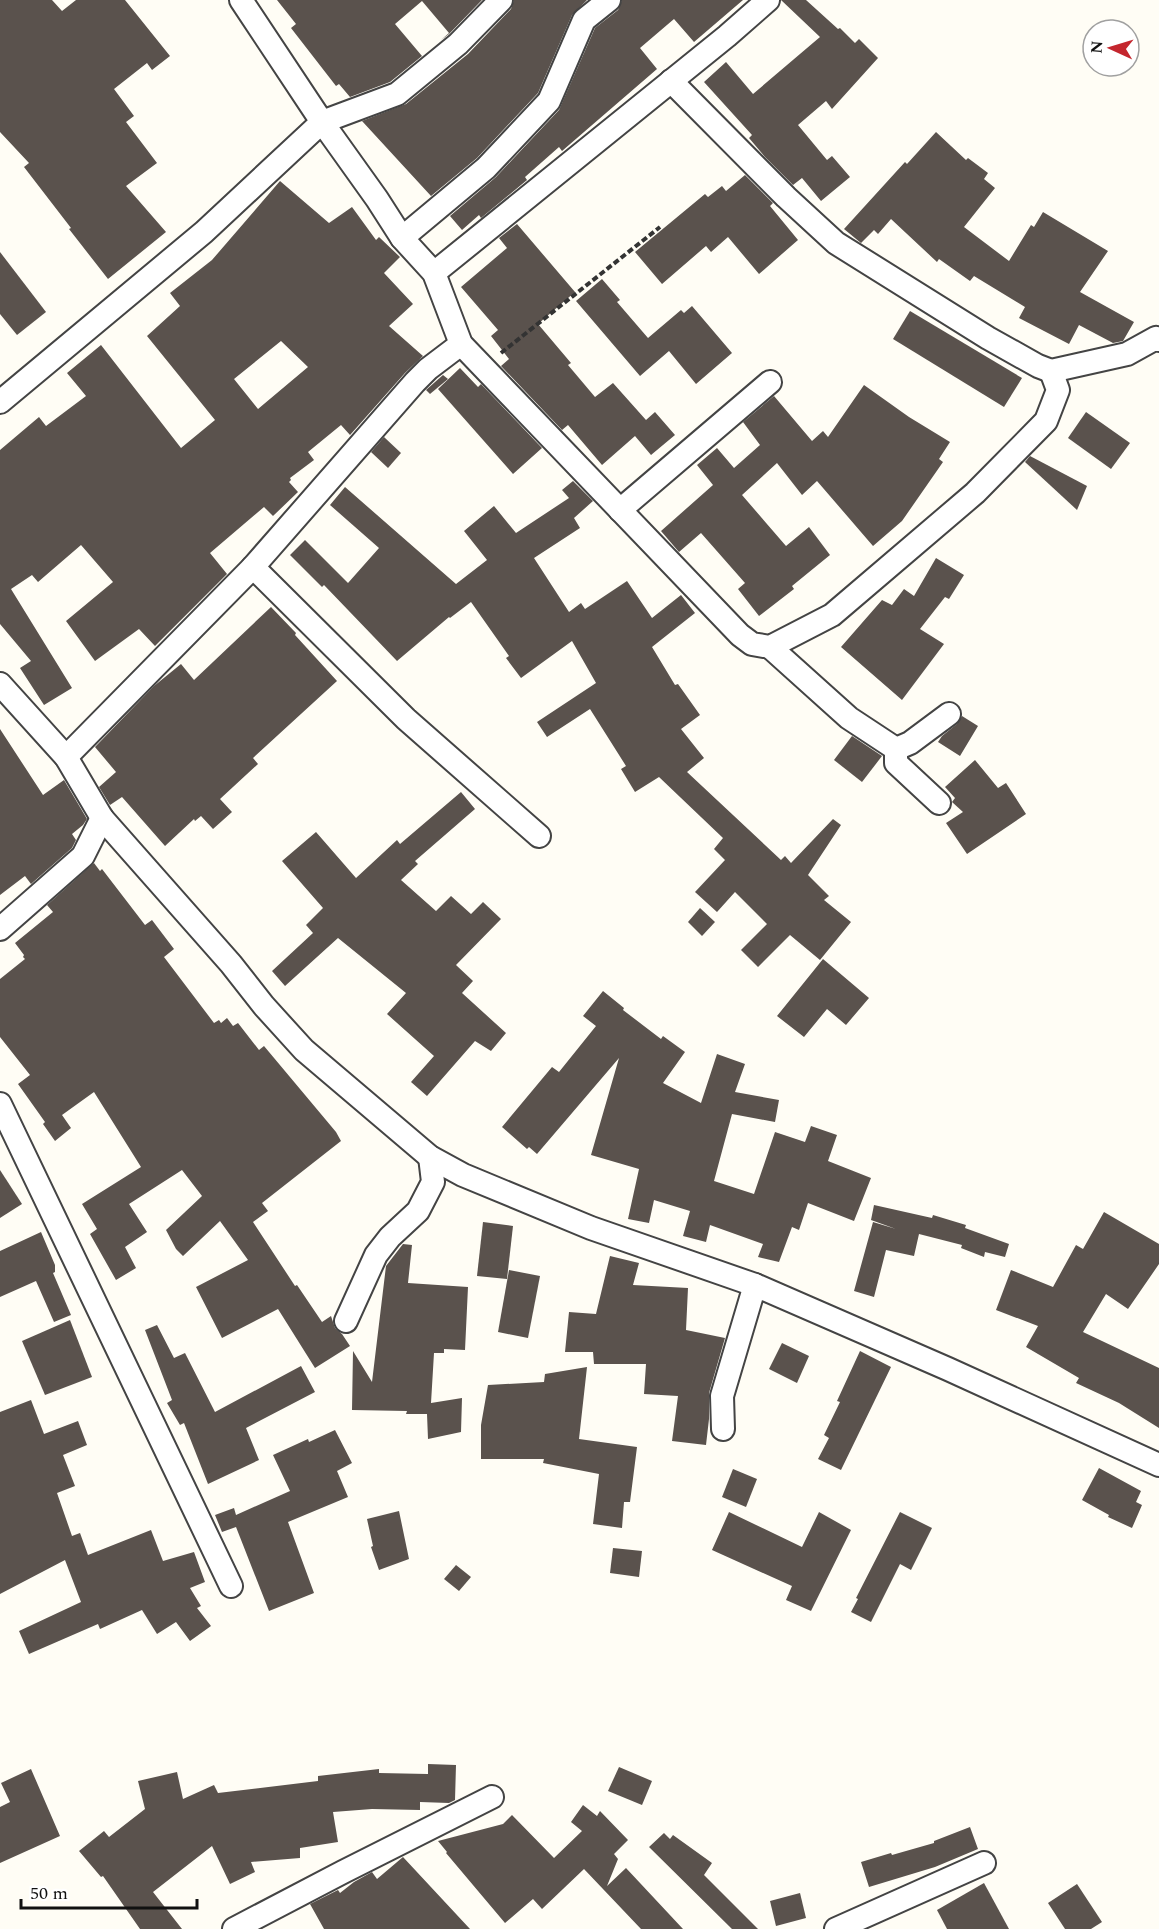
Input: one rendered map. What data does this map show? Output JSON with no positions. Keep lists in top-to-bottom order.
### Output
{
  "scale_bar": "50 m",
  "north": "left"
}
